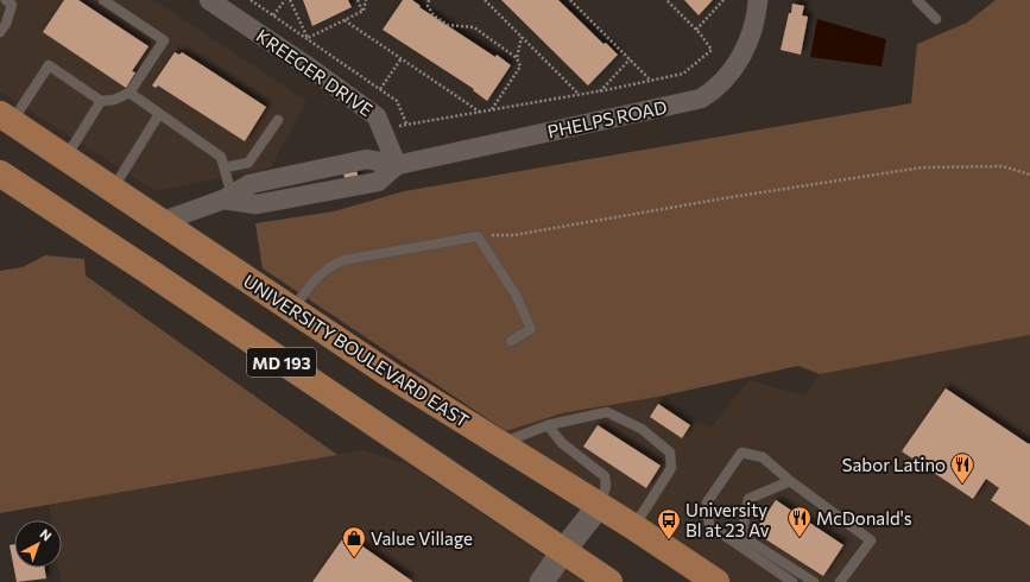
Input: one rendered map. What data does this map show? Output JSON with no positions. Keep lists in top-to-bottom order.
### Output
{
  "streets": {
    "main road": ["UNIVERSITY BOULEVARD EAST", "MD 193"],
    "street": ["KREEGER DRIVE", "PHELPS ROAD"]
  },
  "crossings": [
    ["KREEGER DRIVE", "PHELPS ROAD"],
    ["PHELPS ROAD", "UNIVERSITY BOULEVARD EAST"]
  ],
  "places": {
    "restaurant": ["Sabor Latino", "McDonald's"],
    "bus stop": ["University Bl at 23 Av"],
    "shop": ["Value Village"]
  },
  "north": "top right"
}
